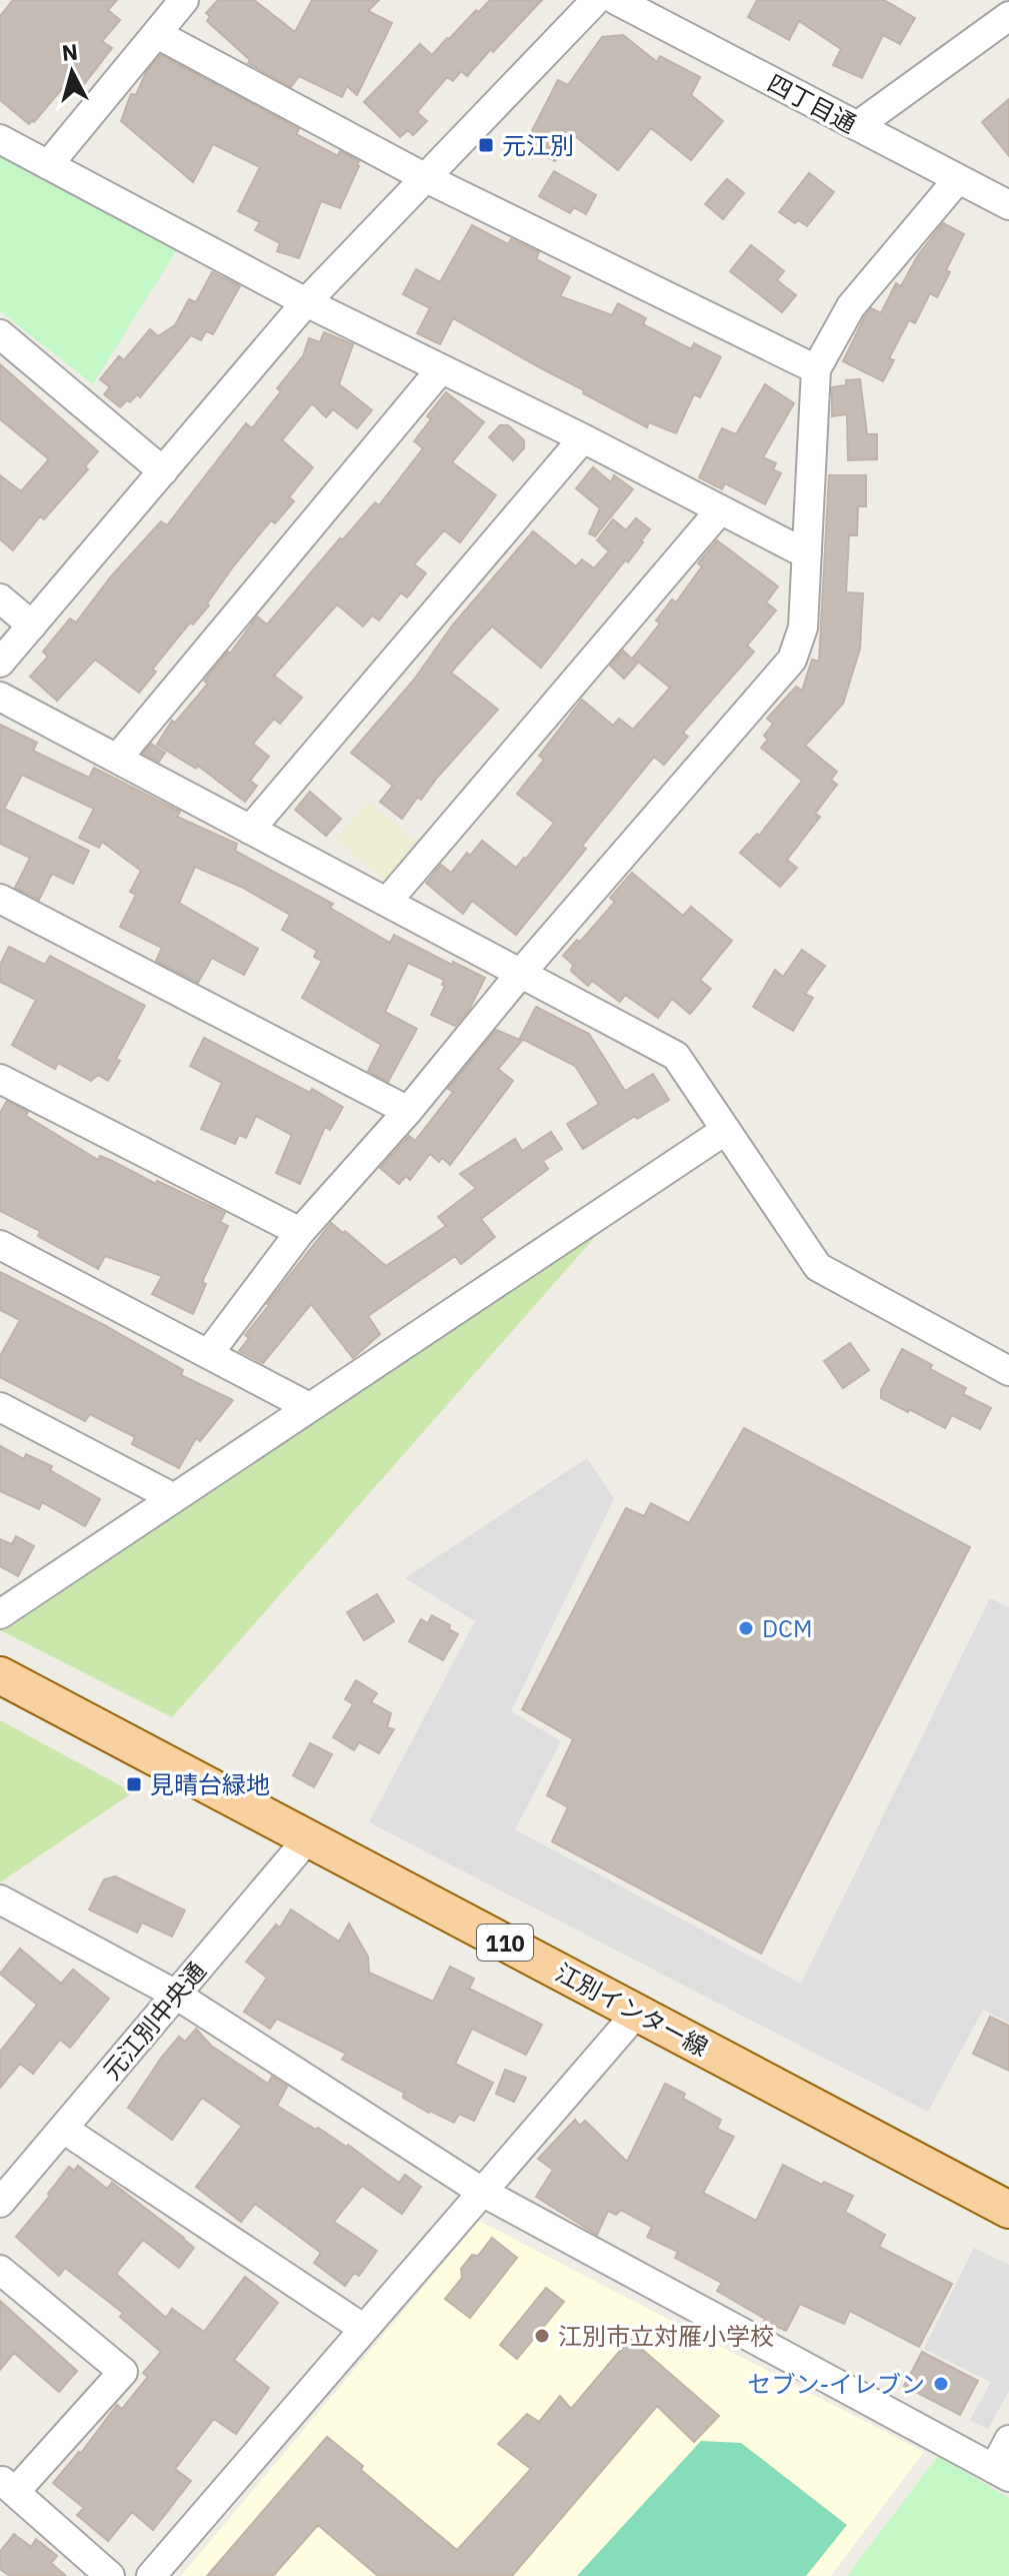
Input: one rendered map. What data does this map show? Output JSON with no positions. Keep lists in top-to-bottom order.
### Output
{
  "streets": {
    "main road": ["110", "江別インター線"],
    "street": ["四丁目通", "元江別中央通"]
  },
  "crossings": [
    ["江別インター線", "元江別中央通"]
  ],
  "places": {
    "transit": ["元江別", "見晴台緑地"],
    "other": ["DCM", "江別市立対雁小学校", "セブン-イレブン"]
  },
  "north": "top"
}
